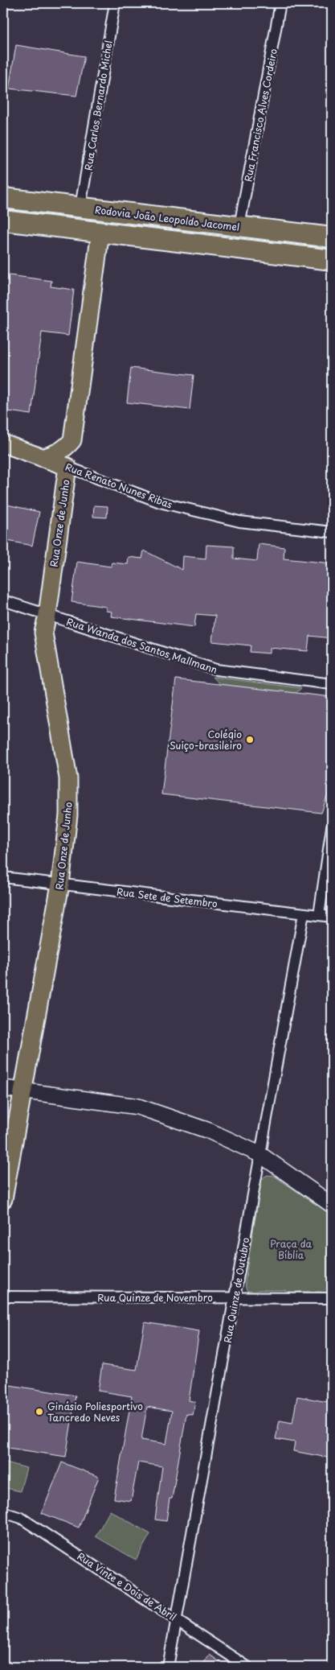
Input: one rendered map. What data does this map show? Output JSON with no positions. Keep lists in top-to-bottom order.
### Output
{
  "streets": {
    "highway": ["Rodovia João Leopoldo Jacomel"],
    "main road": ["Rua Renato Nunes Ribas", "Rua Onze de Junho"],
    "street": [
      "Rua Carlos Bernardo Michel",
      "Rua Francisco Alves Cordeiro",
      "Rua Wanda dos Santos Mallmann",
      "Rua Sete de Setembro",
      "Rua Quinze de Outubro",
      "Rua Quinze de Novembro",
      "Rua Vinte e Dois de Abril"
    ]
  },
  "crossings": [
    ["Rua Carlos Bernardo Michel", "Rodovia João Leopoldo Jacomel"],
    ["Rua Francisco Alves Cordeiro", "Rodovia João Leopoldo Jacomel"],
    ["Rua Renato Nunes Ribas", "Rua Onze de Junho"],
    ["Rua Onze de Junho", "Rua Wanda dos Santos Mallmann"],
    ["Rua Onze de Junho", "Rua Sete de Setembro"],
    ["Rua Sete de Setembro", "Rua Quinze de Outubro"],
    ["Rua Quinze de Outubro", "Rua Quinze de Novembro"],
    ["Rua Quinze de Outubro", "Rua Vinte e Dois de Abril"]
  ],
  "parks": ["Praça da Bíblia"],
  "places": ["Colégio Suiço-brasileiro", "Ginásio Poliesportivo Tancredo Neves"]
}
